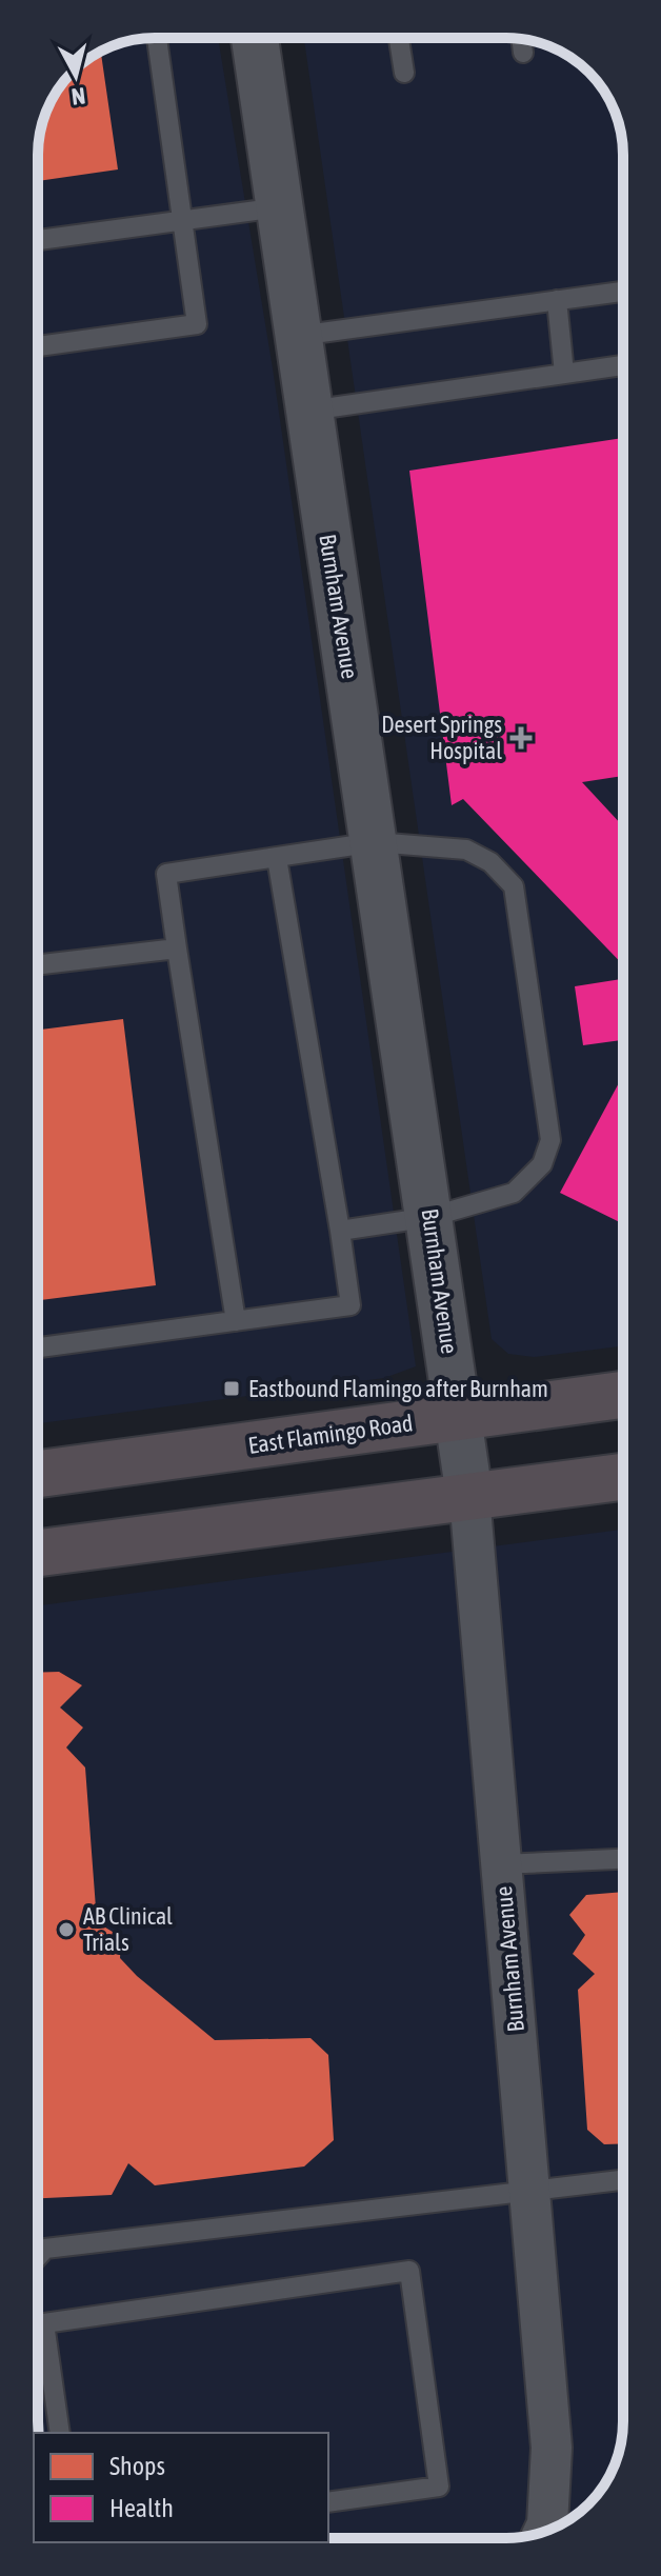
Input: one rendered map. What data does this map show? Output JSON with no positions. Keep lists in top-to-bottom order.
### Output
{
  "streets": {
    "main road": ["East Flamingo Road"],
    "street": ["Burnham Avenue"]
  },
  "crossings": [
    ["Burnham Avenue", "East Flamingo Road"]
  ],
  "places": {
    "health": ["Desert Springs Hospital"],
    "transit": ["Eastbound Flamingo after Burnham"],
    "other": ["AB Clinical Trials"]
  },
  "legend": ["Shops", "Health"],
  "north": "bottom"
}
